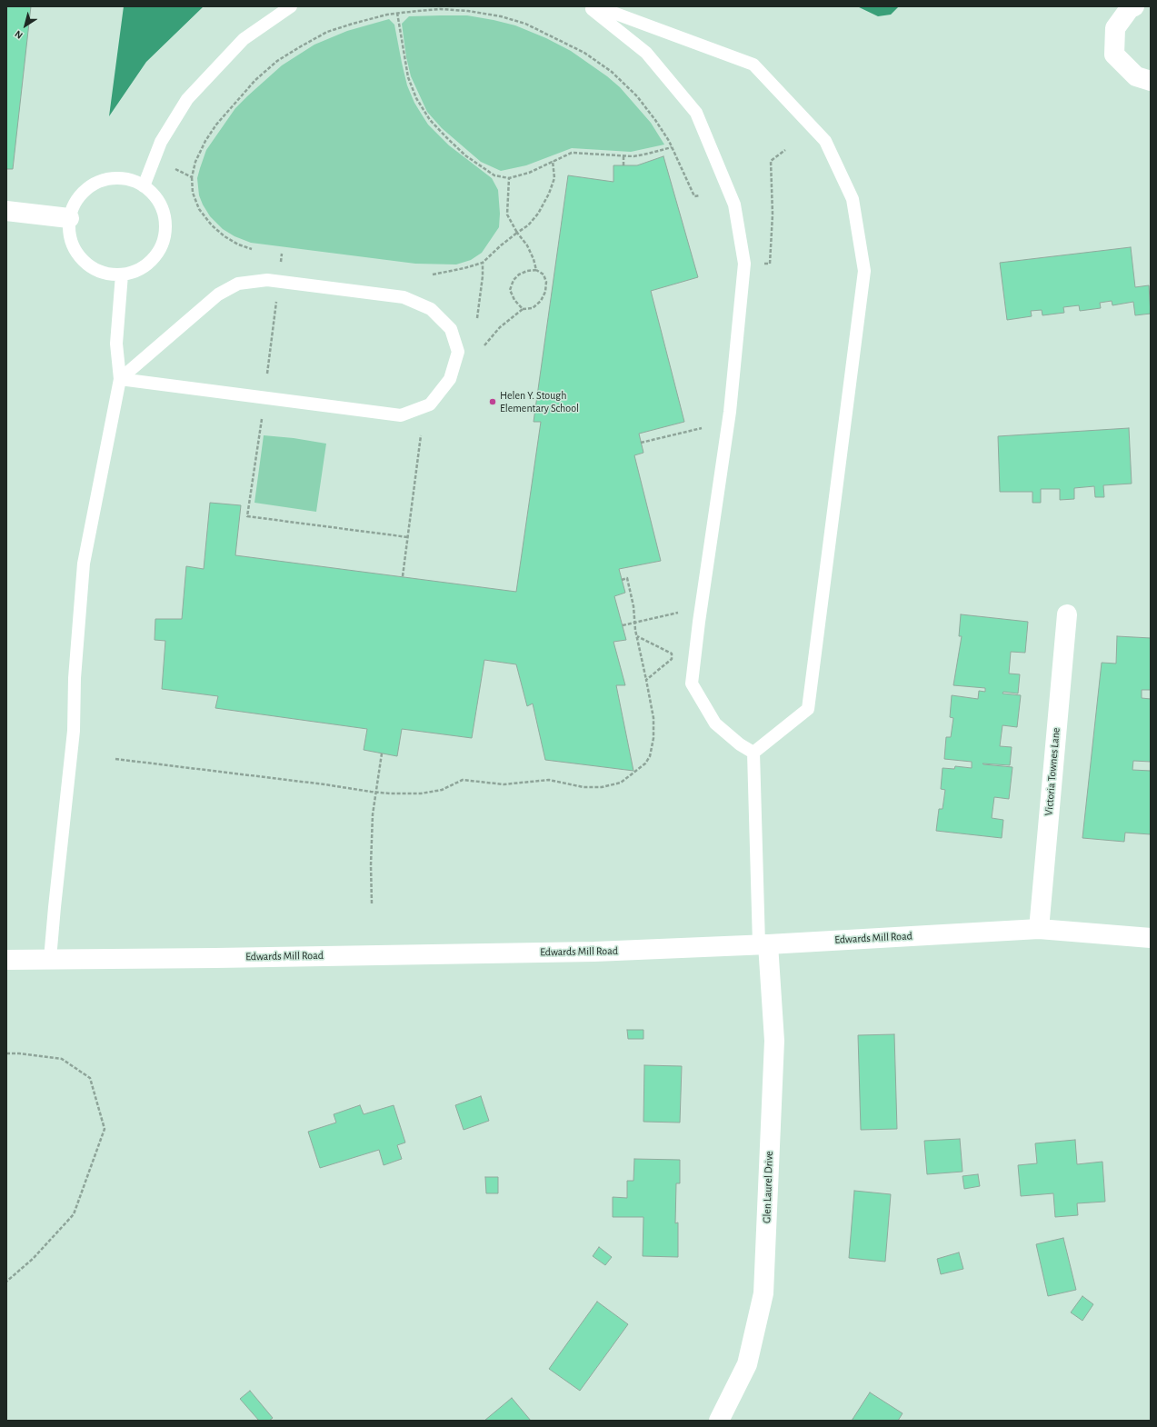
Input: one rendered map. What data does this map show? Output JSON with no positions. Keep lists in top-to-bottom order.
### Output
{
  "streets": {
    "main road": ["Victoria Townes Lane", "Edwards Mill Road", "Glen Laurel Drive"]
  },
  "crossings": [
    ["Victoria Townes Lane", "Edwards Mill Road"],
    ["Edwards Mill Road", "Glen Laurel Drive"]
  ],
  "places": ["Helen Y. Stough Elementary School"],
  "north": "bottom left"
}
